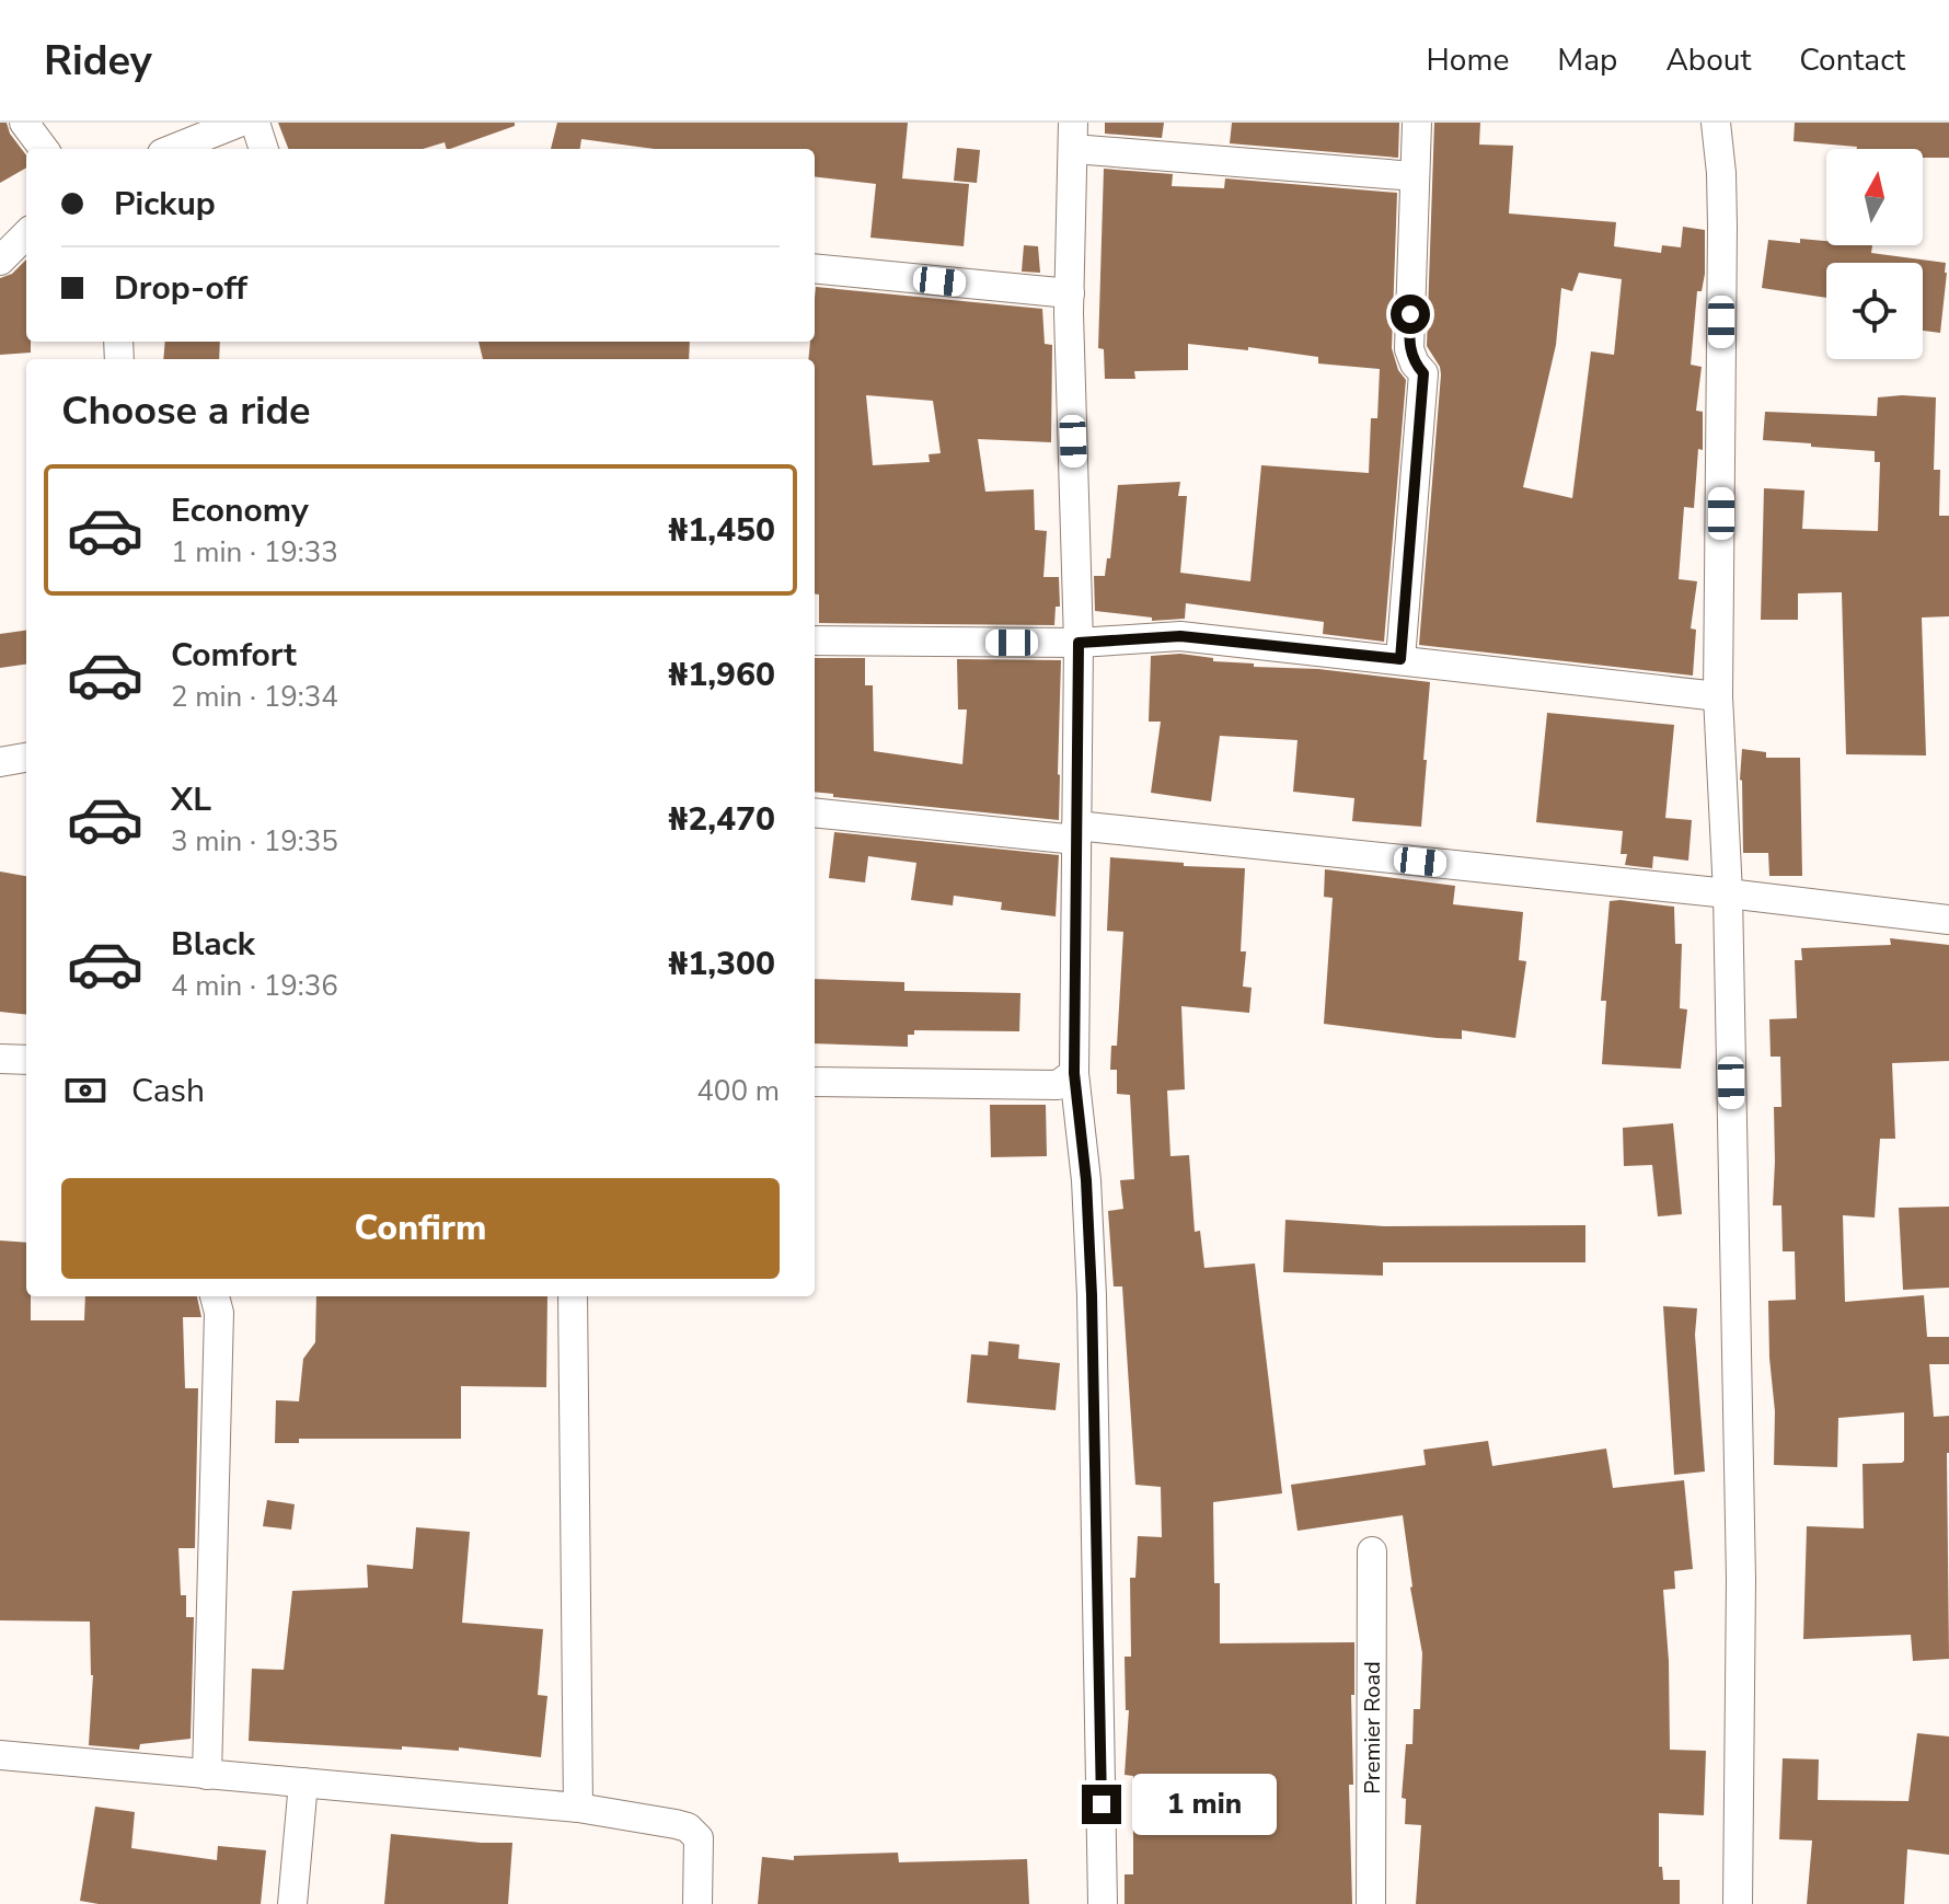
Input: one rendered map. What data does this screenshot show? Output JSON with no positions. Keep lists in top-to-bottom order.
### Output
{
  "streets": {
    "street": ["Premier Road"]
  },
  "north": "top",
  "page": {
    "header": "Ridey",
    "nav": [
      "Home",
      "Map",
      "About",
      "Contact"
    ],
    "banner": ["Pickup", "Drop-off"],
    "heading": "Choose a ride",
    "list": [
      {
        "name": "Economy",
        "note": "1 min · 19:33",
        "value": "₦1,450"
      },
      {
        "name": "Comfort",
        "note": "2 min · 19:34",
        "value": "₦1,960"
      },
      {
        "name": "XL",
        "note": "3 min · 19:35",
        "value": "₦2,470"
      },
      {
        "name": "Black",
        "note": "4 min · 19:36",
        "value": "₦1,300"
      }
    ],
    "pay": ["Cash", "400 m"],
    "buttons": "Confirm",
    "bubble": "1 min"
  }
}
